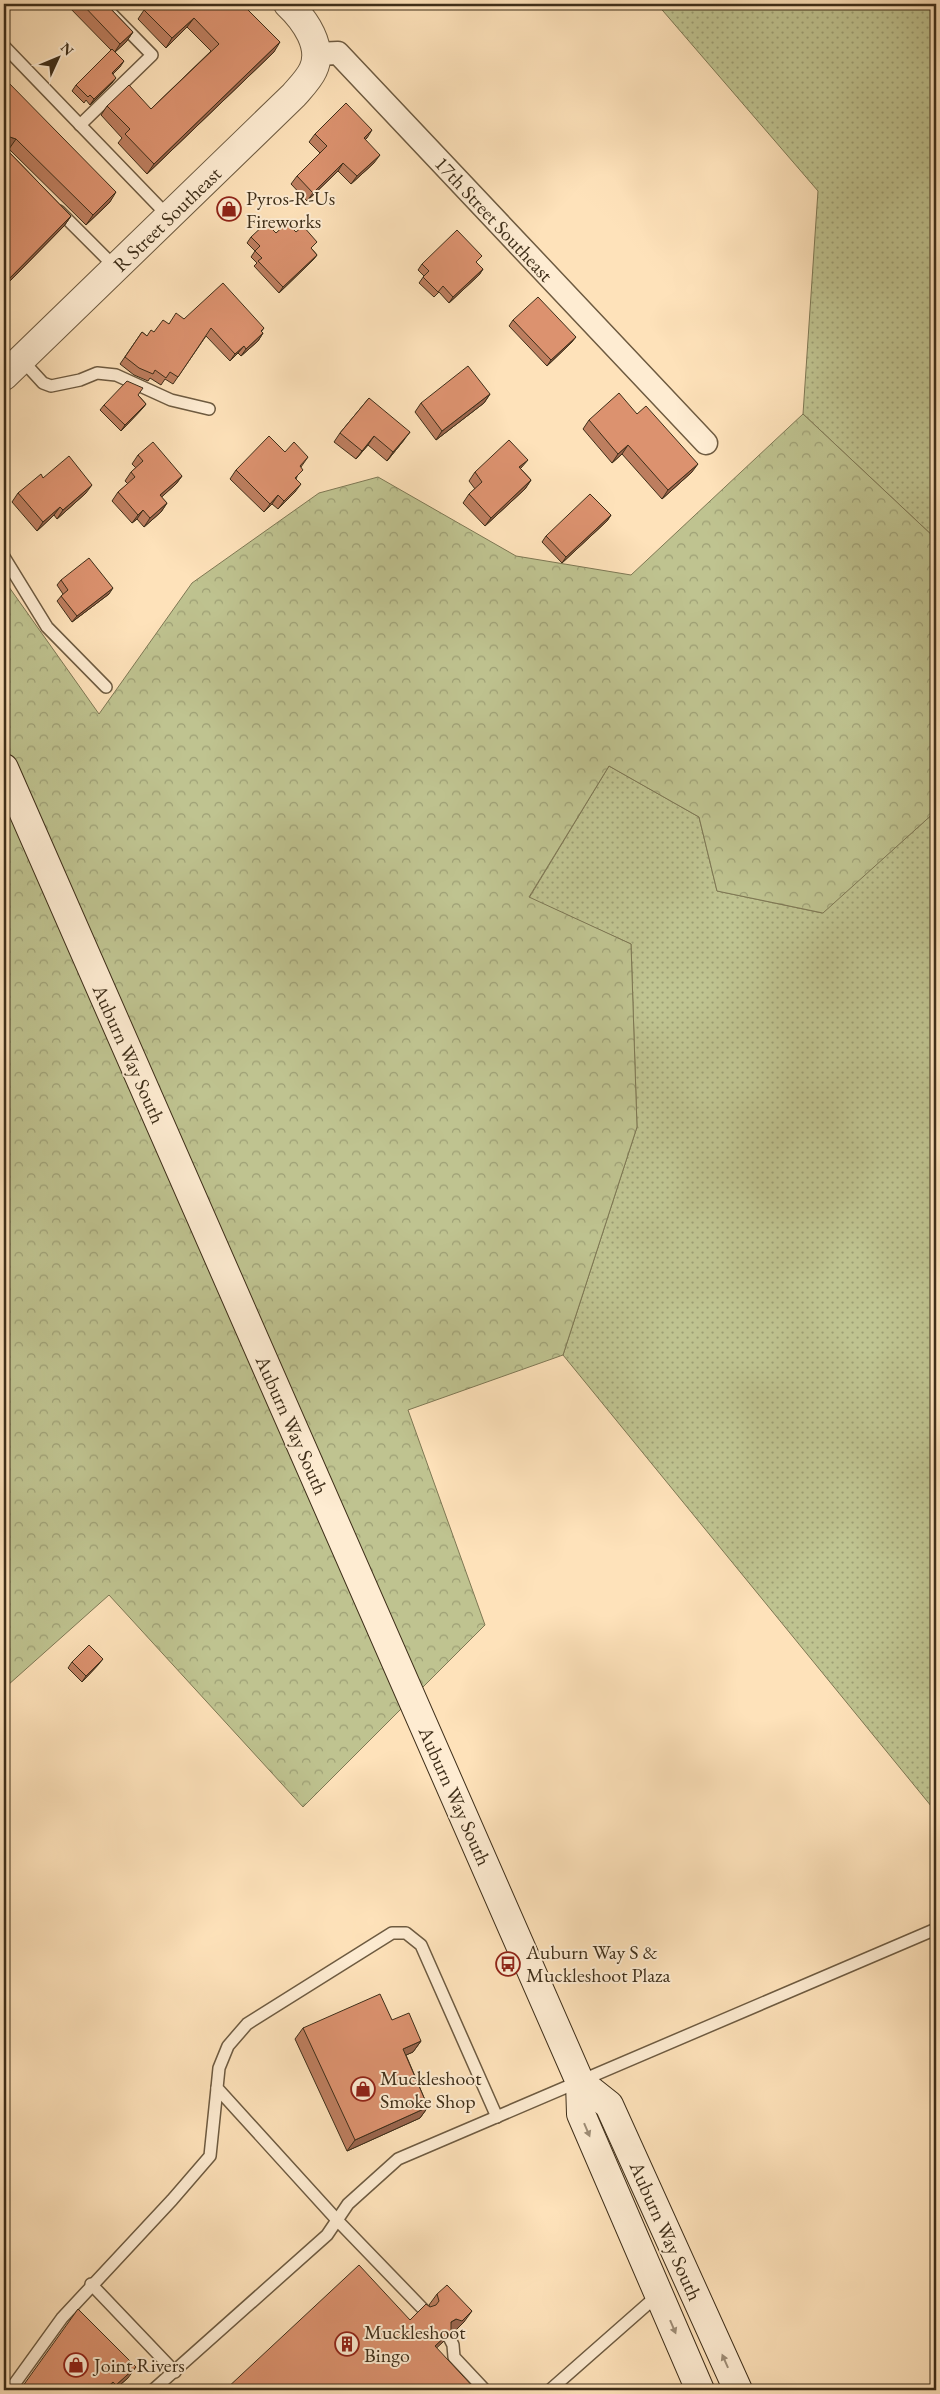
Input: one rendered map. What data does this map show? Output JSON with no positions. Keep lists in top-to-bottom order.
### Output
{
  "streets": {
    "main road": ["R Street Southeast", "Auburn Way South"],
    "street": ["17th Street Southeast"]
  },
  "crossings": [
    ["R Street Southeast", "17th Street Southeast"]
  ],
  "places": {
    "shop": ["Pyros-R-Us Fireworks", "Muckleshoot Smoke Shop", "Joint Rivers"],
    "bus stop": ["Auburn Way S & Muckleshoot Plaza"],
    "building": ["Muckleshoot Bingo"]
  },
  "north": "top right"
}
